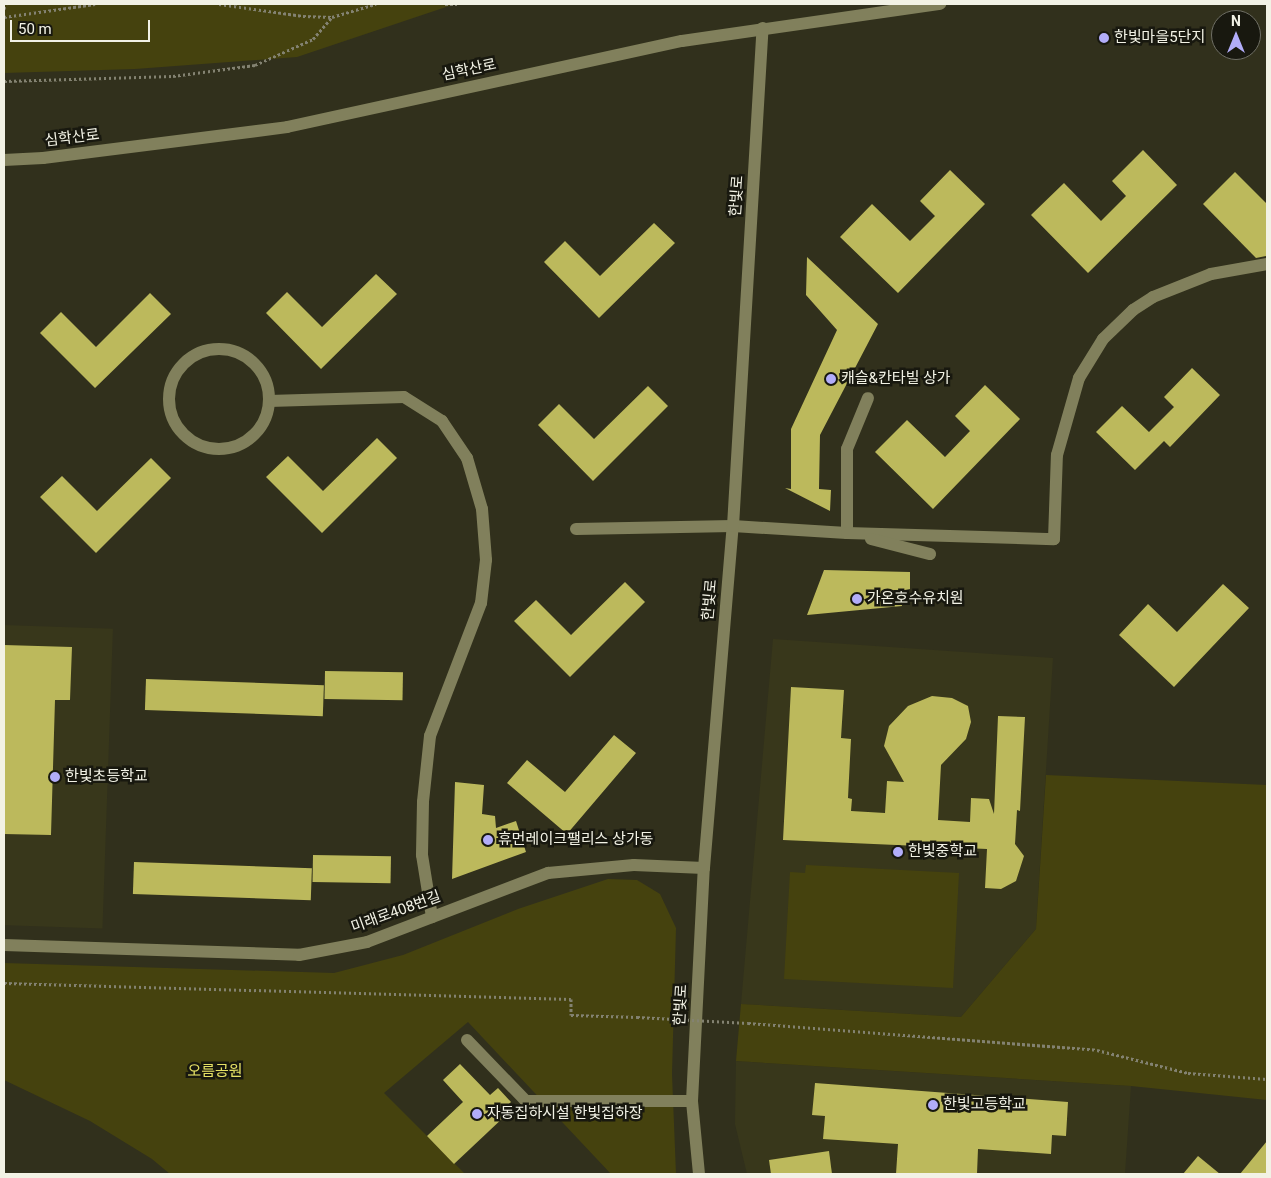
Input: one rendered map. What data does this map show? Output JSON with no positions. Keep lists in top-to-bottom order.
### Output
{
  "streets": {
    "street": ["심학산로", "한빛로", "미래로408번길"]
  },
  "crossings": [
    ["심학산로", "한빛로"],
    ["한빛로", "미래로408번길"]
  ],
  "parks": ["오름공원"],
  "places": [
    "한빛마을5단지",
    "캐슬&칸타빌 상가",
    "가온호수유치원",
    "한빛초등학교",
    "휴먼레이크팰리스 상가동",
    "한빛중학교",
    "한빛고등학교",
    "자동집하시설 한빛집하장"
  ],
  "scale_bar": "50 m",
  "north": "top"
}
